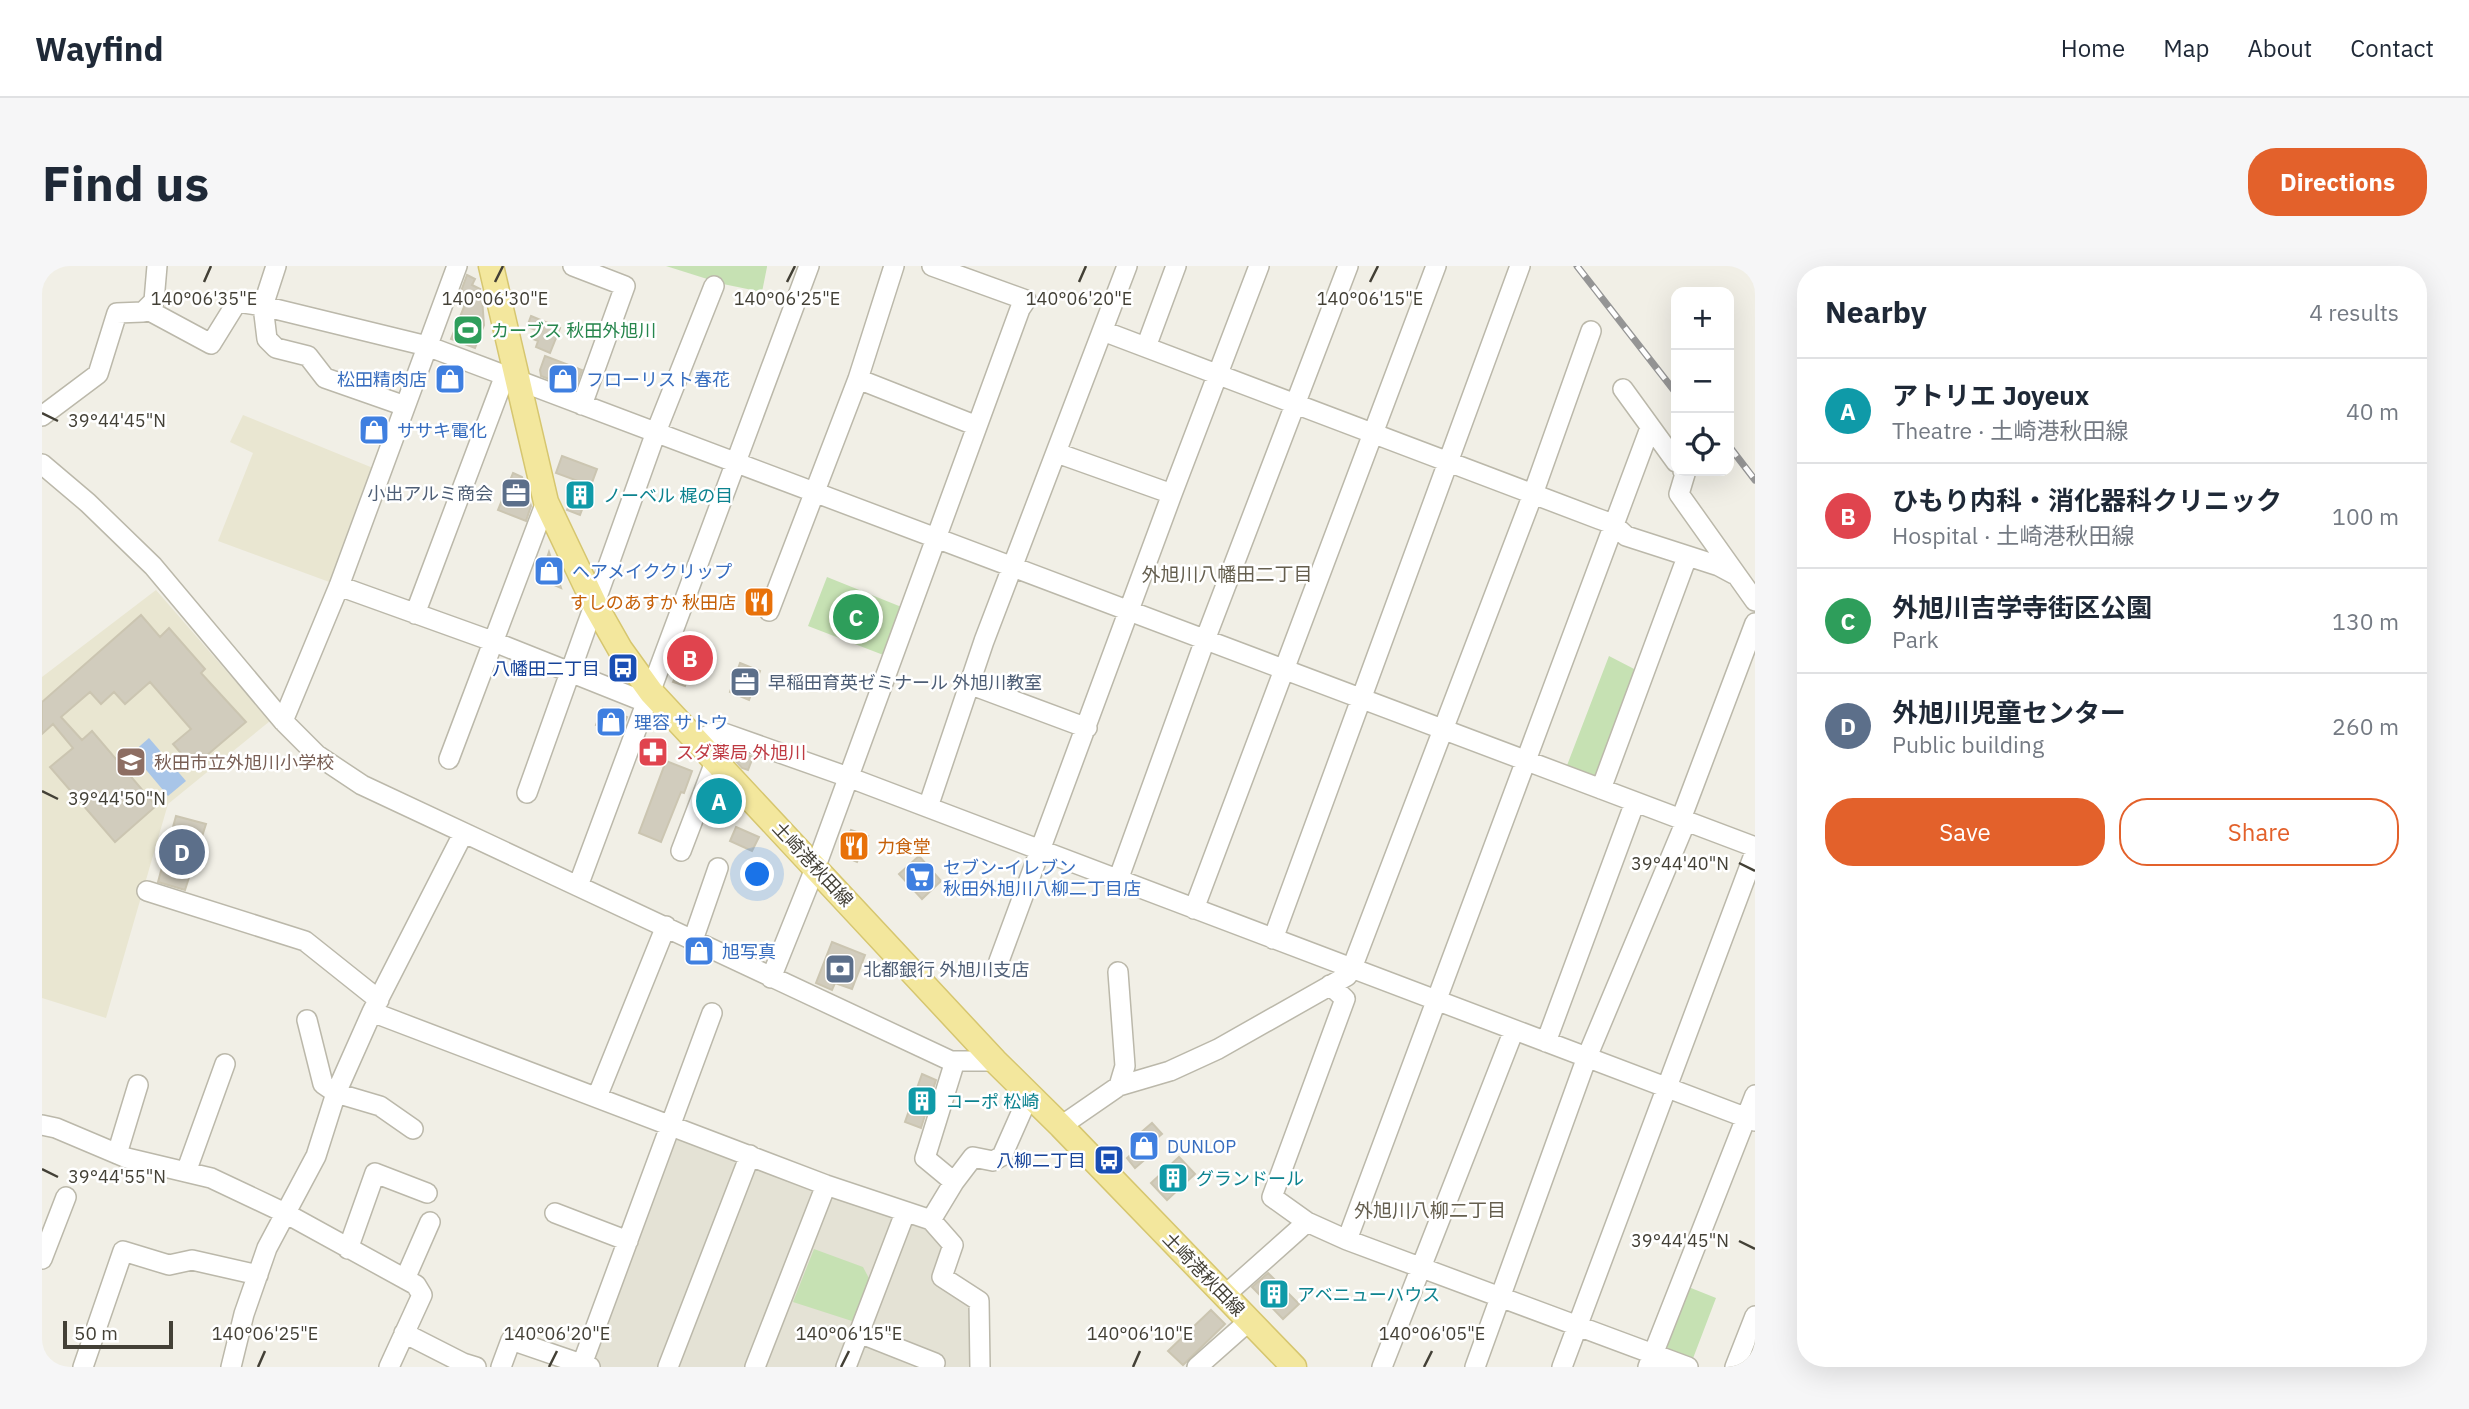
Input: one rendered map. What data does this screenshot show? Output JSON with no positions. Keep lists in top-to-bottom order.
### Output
{
  "streets": {
    "main road": ["土崎港秋田線"]
  },
  "districts": ["外旭川八幡田二丁目", "外旭川八柳二丁目"],
  "places": {
    "sports": ["カーブス 秋田外旭川"],
    "shop": [
      "松田精肉店",
      "フローリスト春花",
      "ササキ電化",
      "ヘアメイククリップ",
      "理容 サトウ",
      "旭写真",
      "DUNLOP"
    ],
    "office": ["小出アルミ商会", "早稲田育英ゼミナール 外旭川教室"],
    "building": [
      "ノーベル 梶の目",
      "コーポ 松崎",
      "グランドール",
      "アベニューハウス"
    ],
    "restaurant": ["すしのあすか 秋田店", "力食堂"],
    "bus stop": ["八幡田二丁目", "八柳二丁目"],
    "pharmacy": ["スダ薬局 外旭川"],
    "school or university": ["秋田市立外旭川小学校"],
    "supermarket": ["セブン-イレブン 秋田外旭川八柳二丁目店"],
    "bank": ["北都銀行 外旭川支店"]
  },
  "scale_bar": "50 m",
  "page": {
    "header": "Wayfind",
    "nav": [
      "Home",
      "Map",
      "About",
      "Contact"
    ],
    "buttons": [
      "Directions",
      ["Save", "Share"]
    ],
    "title": "Find us",
    "heading": ["Nearby", "4 results"],
    "map_buttons": ["+", "−"],
    "list": [
      {
        "mark": "A",
        "name": "アトリエ Joyeux",
        "note": "Theatre · 土崎港秋田線",
        "value": "40 m"
      },
      {
        "mark": "B",
        "name": "ひもり内科・消化器科クリニック",
        "note": "Hospital · 土崎港秋田線",
        "value": "100 m"
      },
      {
        "mark": "C",
        "name": "外旭川吉学寺街区公園",
        "note": "Park",
        "value": "130 m"
      },
      {
        "mark": "D",
        "name": "外旭川児童センター",
        "note": "Public building",
        "value": "260 m"
      }
    ],
    "pins": [
      "C",
      "B",
      "A",
      "D"
    ],
    "scale": "50 m"
  },
  "coordinates": [
    "140°06'30\"E",
    "140°06'35\"E",
    "140°06'25\"E",
    "140°06'20\"E",
    "140°06'15\"E",
    "39°44'45\"N",
    "39°44'50\"N",
    "39°44'40\"N",
    "39°44'55\"N",
    "140°06'10\"E",
    "140°06'05\"E"
  ]
}
